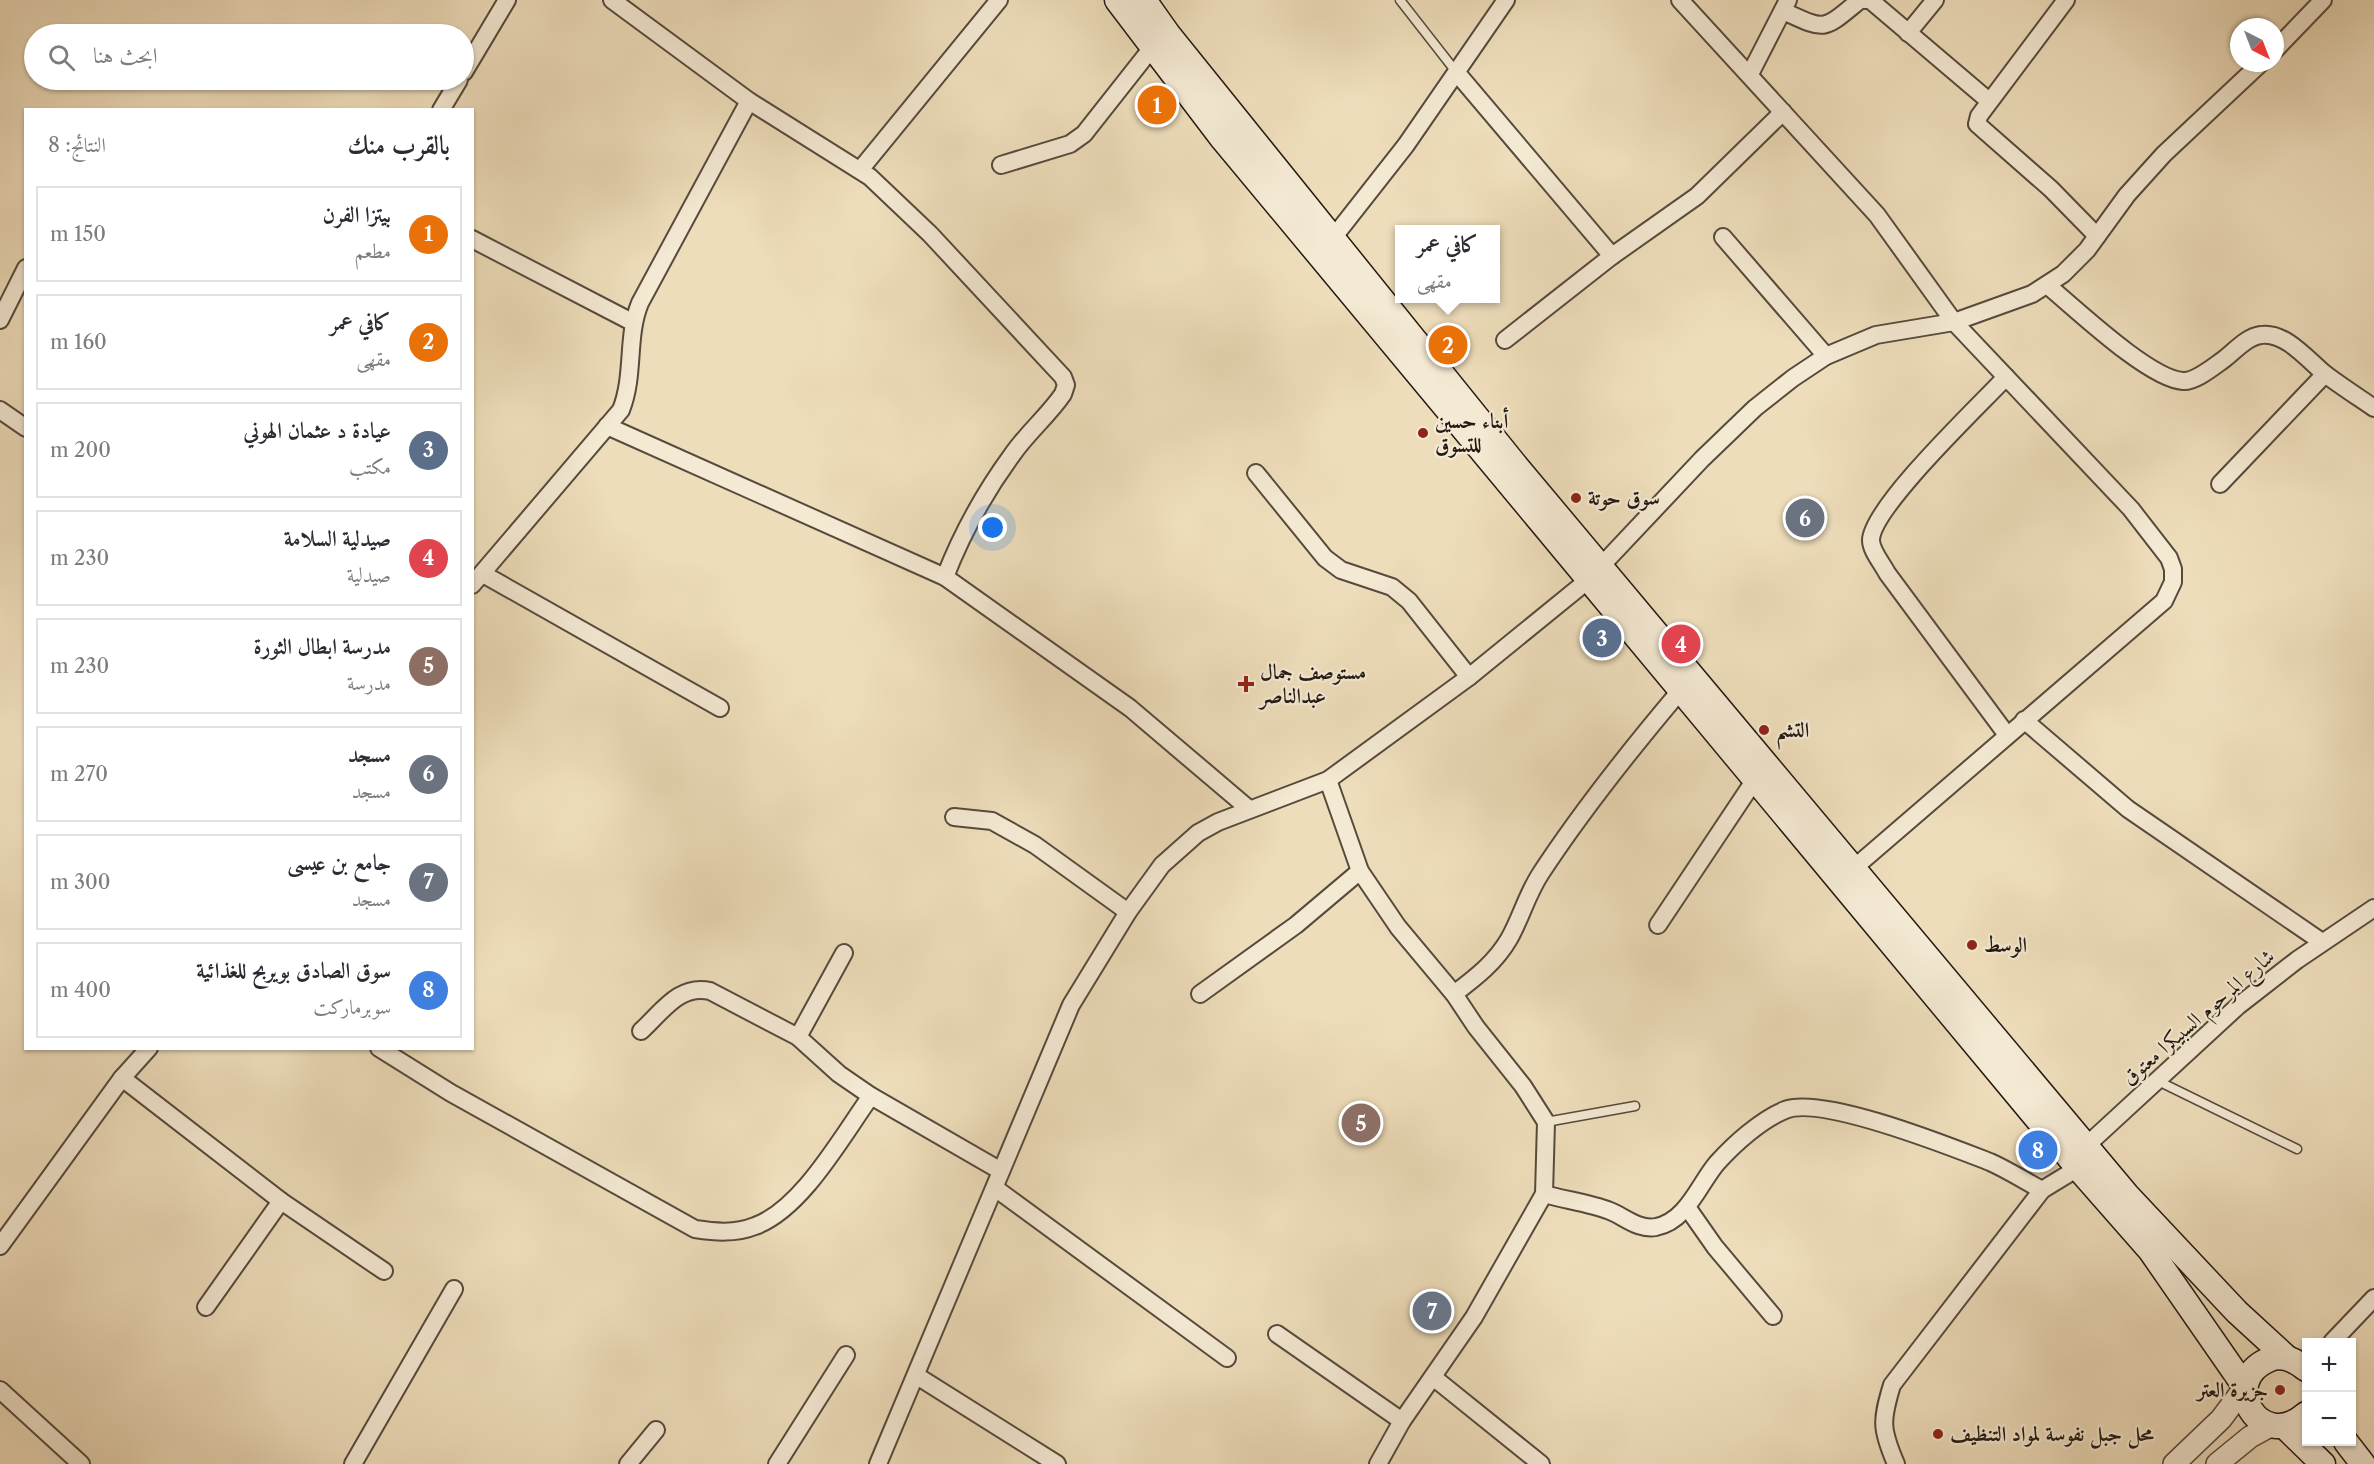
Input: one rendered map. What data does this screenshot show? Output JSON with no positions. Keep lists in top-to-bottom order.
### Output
{
  "streets": {
    "street": ["شارع المرحوم السبيكرا معتوق"]
  },
  "places": {
    "other": [
      "أبناء حسين للتسوق",
      "سوق حوتة",
      "التشم",
      "الوسط",
      "جزيرة العتر",
      "محل جبل نفوسة لمواد التنظيف"
    ],
    "health": ["مستوصف جمال عبدالناصر"]
  },
  "north": "bottom right",
  "page": {
    "search": "ابحث هنا",
    "pins": [
      "1",
      "2",
      "6",
      "3",
      "4",
      "5",
      "8",
      "7"
    ],
    "heading": ["بالقرب منك", "النتائج: 8"],
    "list": [
      {
        "mark": "1",
        "name": "بيتزا الفرن",
        "note": "مطعم",
        "value": "150 m"
      },
      {
        "mark": "2",
        "name": "كافي عمر",
        "note": "مقهى",
        "value": "160 m"
      },
      {
        "mark": "3",
        "name": "عيادة د عثمان الهوني",
        "note": "مكتب",
        "value": "200 m"
      },
      {
        "mark": "4",
        "name": "صيدلية السلامة",
        "note": "صيدلية",
        "value": "230 m"
      },
      {
        "mark": "5",
        "name": "مدرسة ابطال الثورة",
        "note": "مدرسة",
        "value": "230 m"
      },
      {
        "mark": "6",
        "name": "مسجد",
        "note": "مسجد",
        "value": "270 m"
      },
      {
        "mark": "7",
        "name": "جامع بن عيسى",
        "note": "مسجد",
        "value": "300 m"
      },
      {
        "mark": "8",
        "name": "سوق الصادق بويربح للغذائية",
        "note": "سوبرماركت",
        "value": "400 m"
      }
    ],
    "popup": ["كافي عمر", "مقهى"],
    "map_buttons": ["+", "−"]
  }
}
